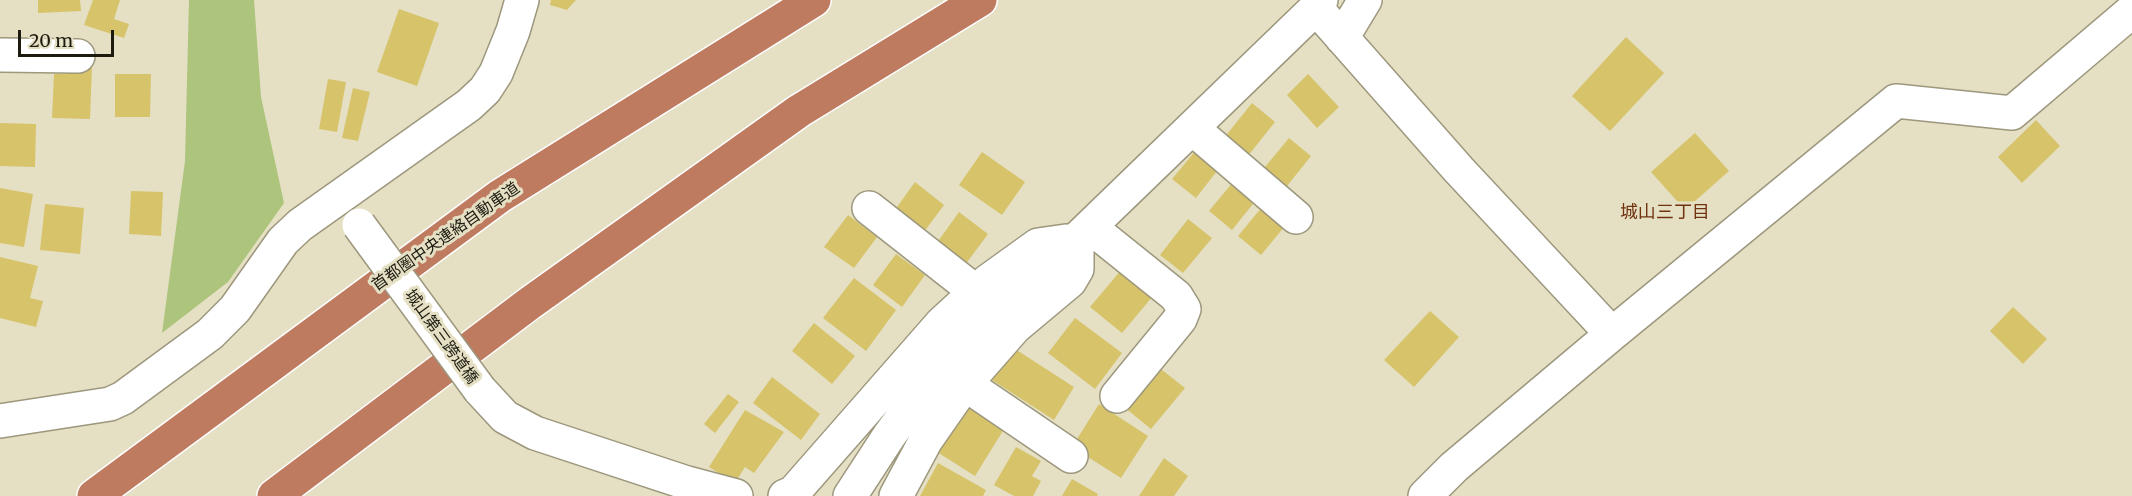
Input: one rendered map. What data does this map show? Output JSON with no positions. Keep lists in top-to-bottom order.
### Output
{
  "streets": {
    "highway": ["首都圏中央連絡自動車道"],
    "street": ["城山第三跨道橋"]
  },
  "districts": ["城山三丁目"],
  "scale_bar": "20 m"
}
